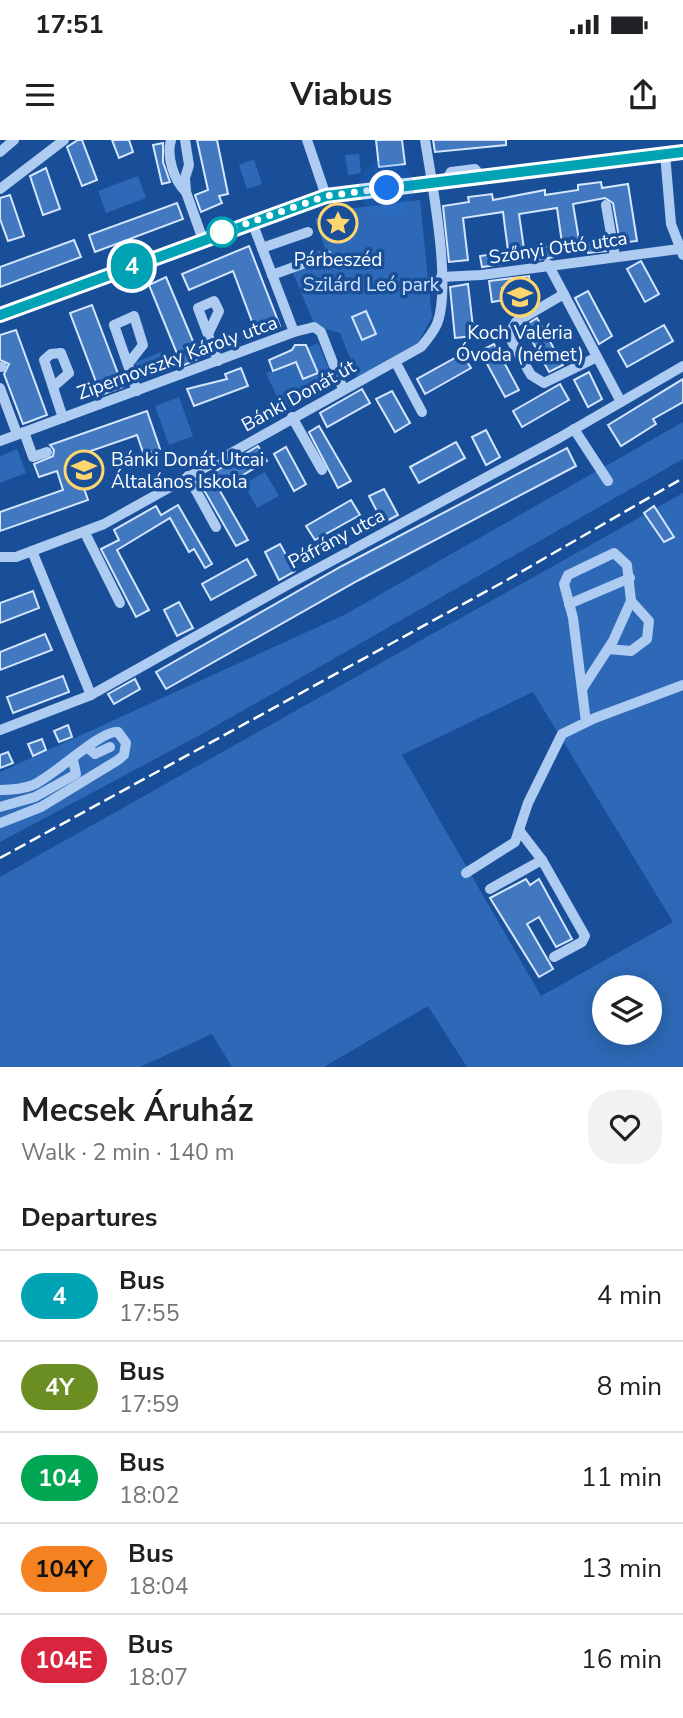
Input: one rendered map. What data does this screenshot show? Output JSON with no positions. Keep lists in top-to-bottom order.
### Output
{
  "streets": {
    "street": [
      "Szőnyi Ottó utca",
      "Zipernovszky Károly utca",
      "Bánki Donát út",
      "Páfrány utca"
    ]
  },
  "crossings": [
    ["Szőnyi Ottó utca", "Bánki Donát út"]
  ],
  "parks": ["Szilárd Leó park"],
  "places": {
    "place": ["Párbeszéd"],
    "school or university": ["Koch Valéria Óvoda (német)", "Bánki Donát Utcai Általános Iskola"]
  },
  "lines": ["bus line 4"],
  "page": {
    "status": "17:51",
    "header": "Viabus",
    "on_map": "4",
    "heading": [
      ["Mecsek Áruház", "Walk · 2 min · 140 m"],
      "Departures"
    ],
    "list": [
      {
        "mark": "4",
        "name": "Bus",
        "note": "17:55",
        "value": "4 min"
      },
      {
        "mark": "4Y",
        "name": "Bus",
        "note": "17:59",
        "value": "8 min"
      },
      {
        "mark": "104",
        "name": "Bus",
        "note": "18:02",
        "value": "11 min"
      },
      {
        "mark": "104Y",
        "name": "Bus",
        "note": "18:04",
        "value": "13 min"
      },
      {
        "mark": "104E",
        "name": "Bus",
        "note": "18:07",
        "value": "16 min"
      }
    ]
  }
}
